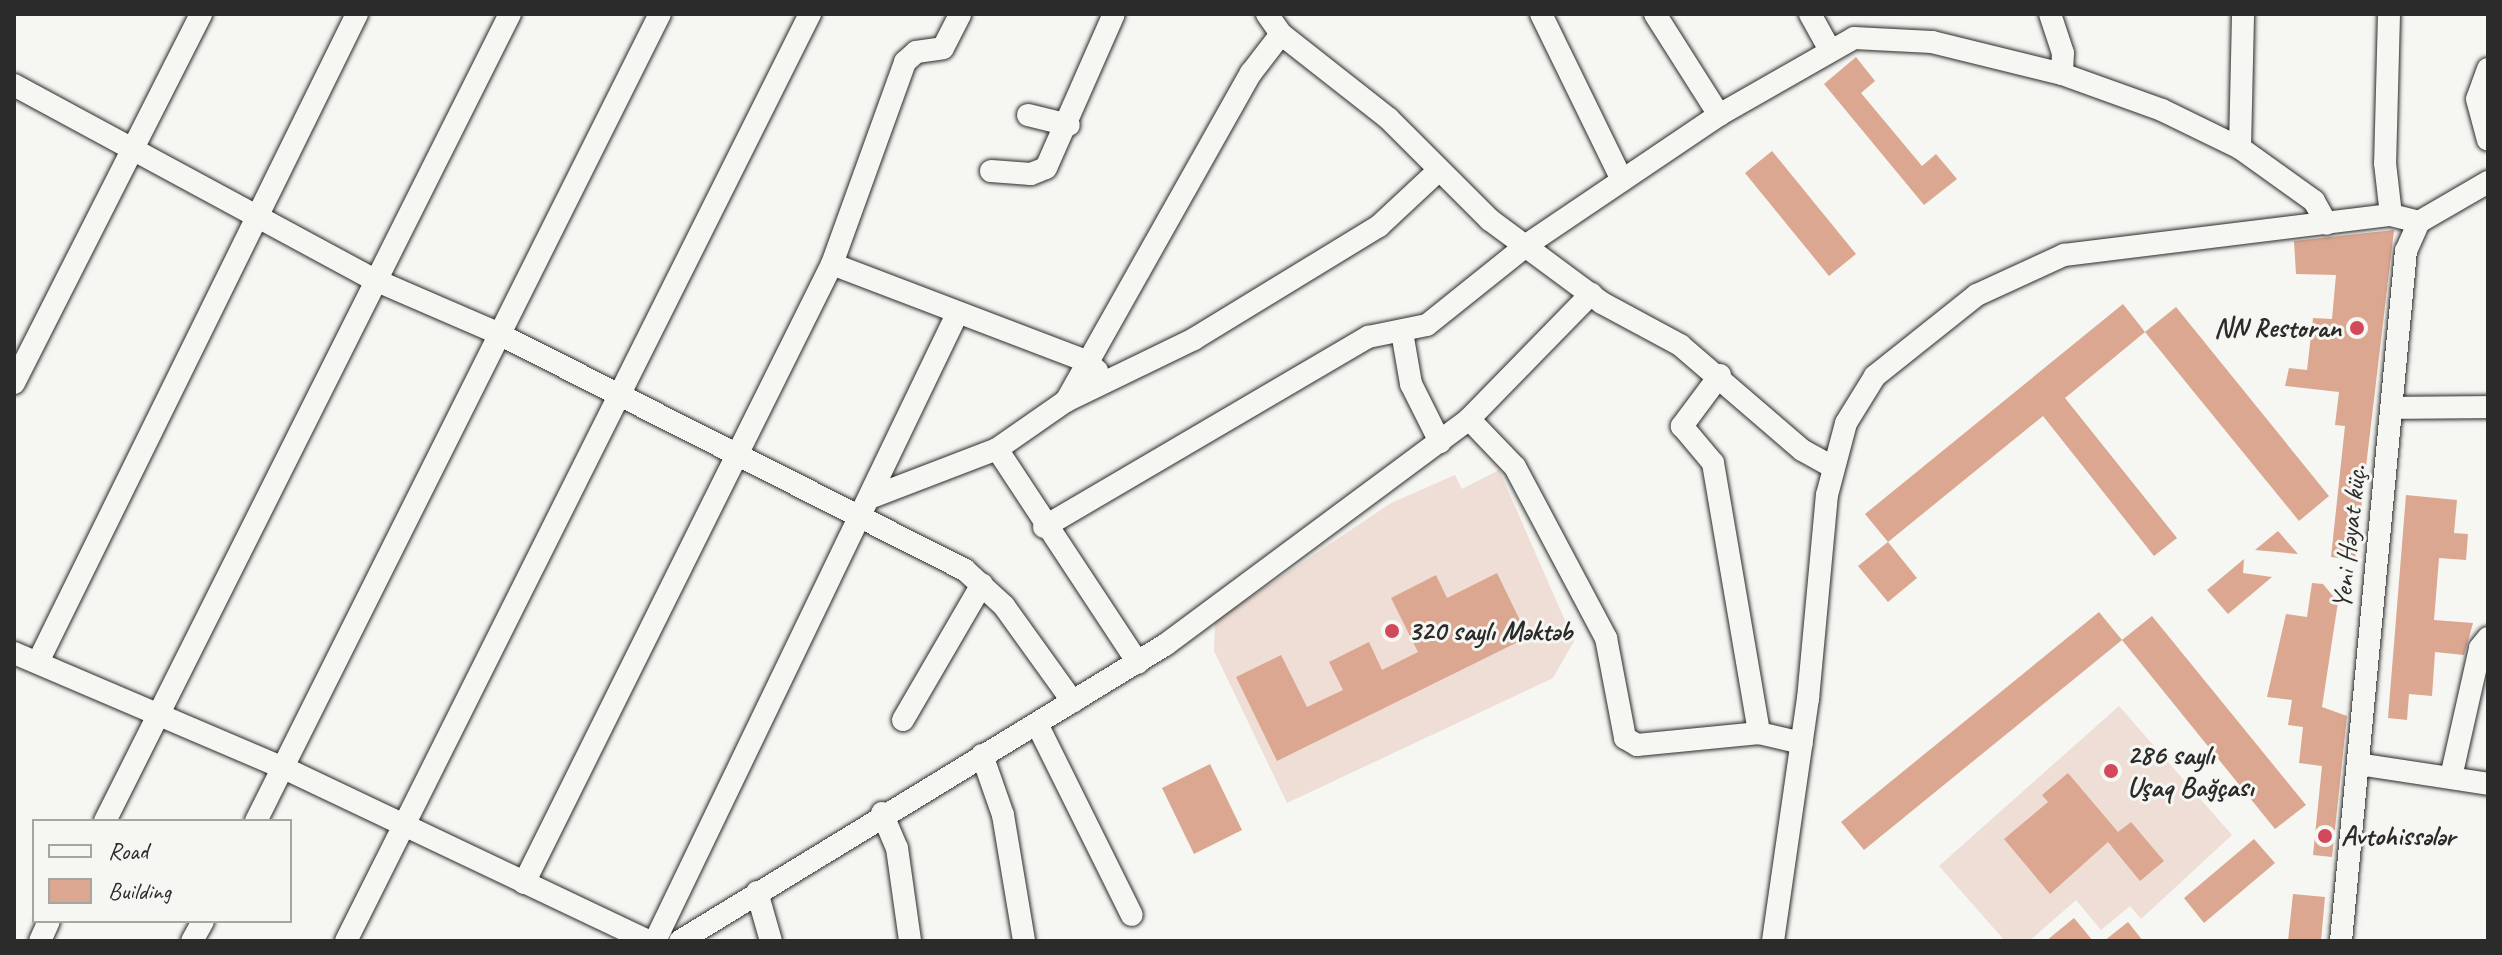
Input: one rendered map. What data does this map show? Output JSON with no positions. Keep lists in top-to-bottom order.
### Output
{
  "streets": {
    "street": ["Yeni Həyat küç."]
  },
  "places": [
    "NN Restoran",
    "320 saylı Məktəb",
    "286 saylı Uşaq Bağçası",
    "Avtohissələr"
  ],
  "legend": ["Road", "Building"]
}
